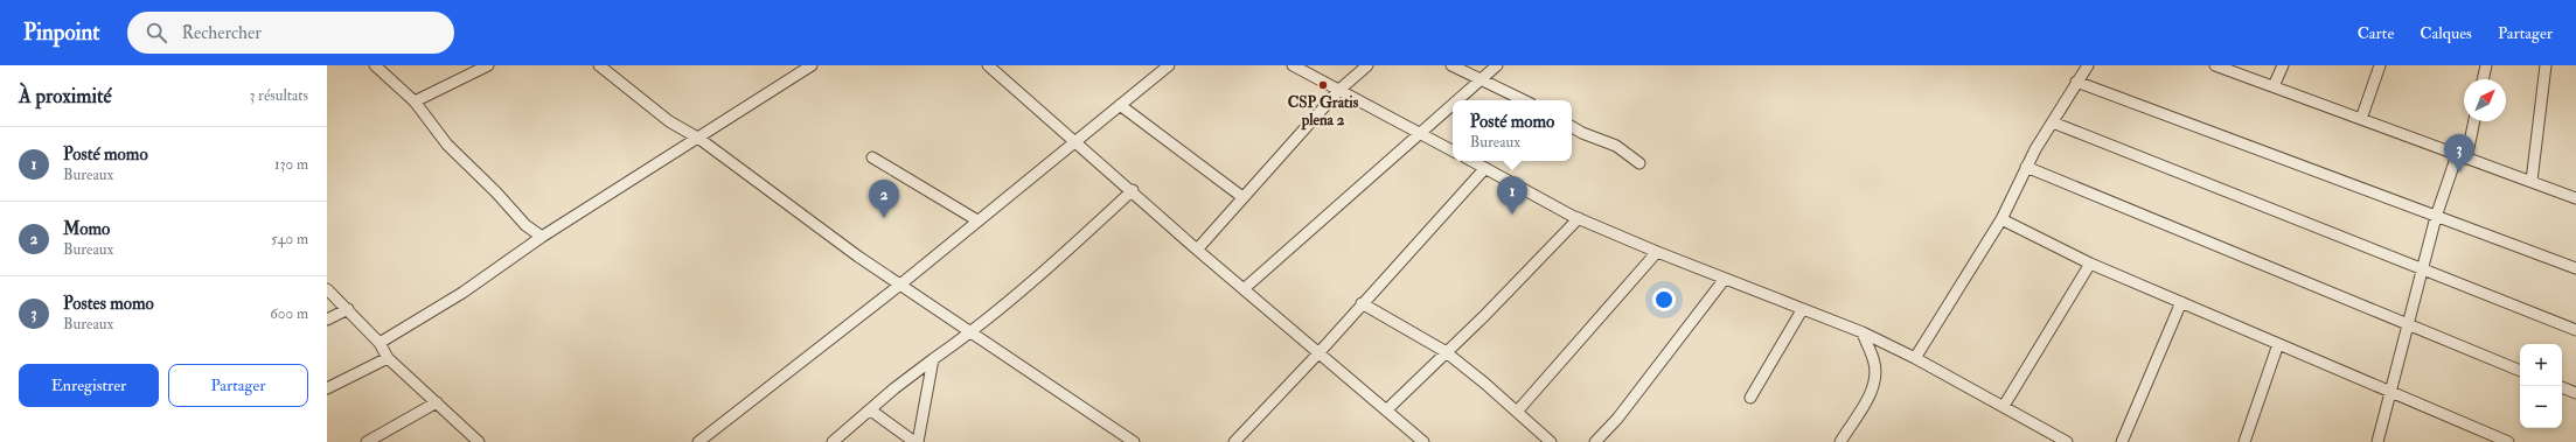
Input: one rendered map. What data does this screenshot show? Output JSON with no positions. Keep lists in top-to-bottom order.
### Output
{
  "places": ["CSP Gratis plena 2"],
  "north": "top right",
  "page": {
    "header": "Pinpoint",
    "search": "Rechercher",
    "nav": ["Carte", "Calques", "Partager"],
    "heading": ["À proximité", "3 résultats"],
    "popup": ["Posté momo", "Bureaux"],
    "list": [
      {
        "mark": "1",
        "name": "Posté momo",
        "note": "Bureaux",
        "value": "130 m"
      },
      {
        "mark": "2",
        "name": "Momo",
        "note": "Bureaux",
        "value": "540 m"
      },
      {
        "mark": "3",
        "name": "Postes momo",
        "note": "Bureaux",
        "value": "600 m"
      }
    ],
    "pins": ["3", "1", "2"],
    "map_buttons": ["+", "−"],
    "buttons": ["Enregistrer", "Partager"]
  }
}
